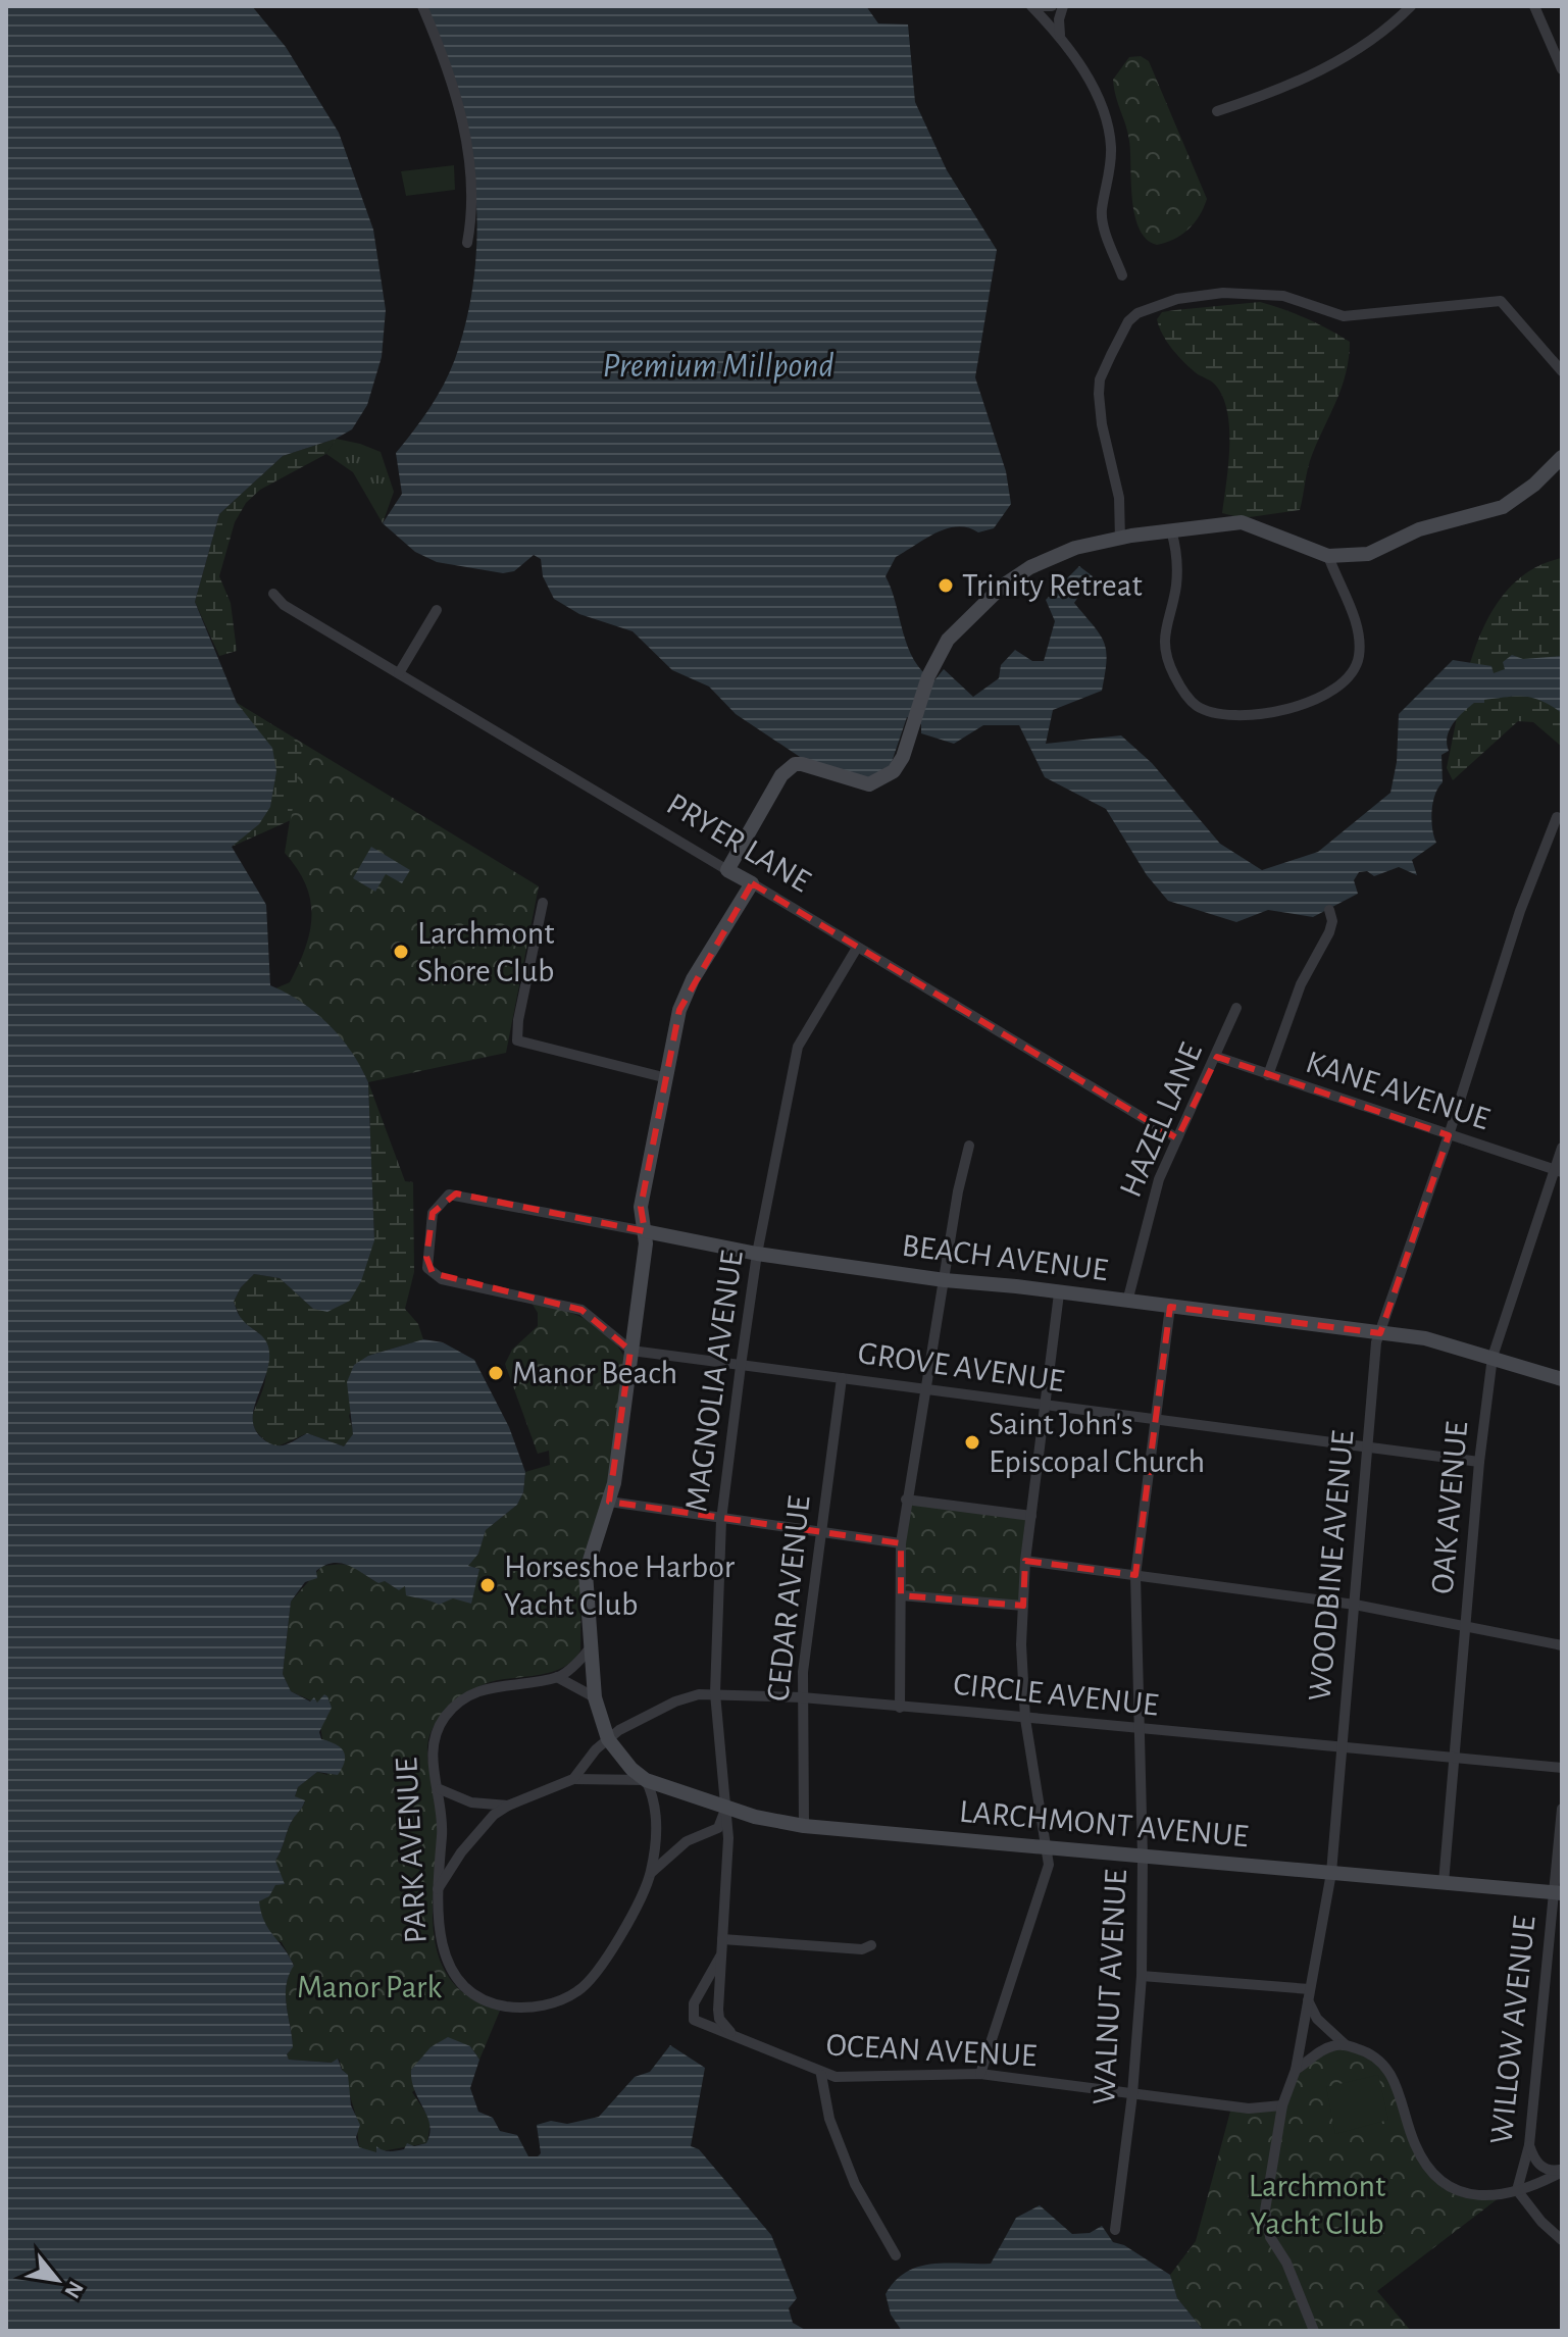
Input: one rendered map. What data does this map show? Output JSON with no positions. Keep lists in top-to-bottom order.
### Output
{
  "streets": {
    "street": [
      "PRYER LANE",
      "KANE AVENUE",
      "HAZEL LANE",
      "BEACH AVENUE",
      "GROVE AVENUE",
      "MAGNOLIA AVENUE",
      "OAK AVENUE",
      "WOODBINE AVENUE",
      "CEDAR AVENUE",
      "CIRCLE AVENUE",
      "LARCHMONT AVENUE",
      "PARK AVENUE",
      "WALNUT AVENUE",
      "WILLOW AVENUE",
      "OCEAN AVENUE"
    ]
  },
  "crossings": [
    ["PRYER LANE", "HAZEL LANE"],
    ["PRYER LANE", "MAGNOLIA AVENUE"],
    ["PRYER LANE", "PARK AVENUE"],
    ["KANE AVENUE", "HAZEL LANE"],
    ["KANE AVENUE", "OAK AVENUE"],
    ["KANE AVENUE", "WOODBINE AVENUE"],
    ["HAZEL LANE", "BEACH AVENUE"],
    ["BEACH AVENUE", "GROVE AVENUE"],
    ["BEACH AVENUE", "MAGNOLIA AVENUE"],
    ["BEACH AVENUE", "OAK AVENUE"],
    ["BEACH AVENUE", "WOODBINE AVENUE"],
    ["BEACH AVENUE", "PARK AVENUE"],
    ["BEACH AVENUE", "WALNUT AVENUE"],
    ["GROVE AVENUE", "MAGNOLIA AVENUE"],
    ["GROVE AVENUE", "OAK AVENUE"],
    ["GROVE AVENUE", "WOODBINE AVENUE"],
    ["GROVE AVENUE", "CEDAR AVENUE"],
    ["GROVE AVENUE", "PARK AVENUE"],
    ["GROVE AVENUE", "WALNUT AVENUE"],
    ["MAGNOLIA AVENUE", "CIRCLE AVENUE"],
    ["MAGNOLIA AVENUE", "LARCHMONT AVENUE"],
    ["MAGNOLIA AVENUE", "PARK AVENUE"],
    ["MAGNOLIA AVENUE", "OCEAN AVENUE"],
    ["OAK AVENUE", "CIRCLE AVENUE"],
    ["OAK AVENUE", "LARCHMONT AVENUE"],
    ["WOODBINE AVENUE", "CIRCLE AVENUE"],
    ["WOODBINE AVENUE", "LARCHMONT AVENUE"],
    ["WOODBINE AVENUE", "OCEAN AVENUE"],
    ["CEDAR AVENUE", "CIRCLE AVENUE"],
    ["CEDAR AVENUE", "LARCHMONT AVENUE"],
    ["CIRCLE AVENUE", "LARCHMONT AVENUE"],
    ["CIRCLE AVENUE", "PARK AVENUE"],
    ["CIRCLE AVENUE", "WALNUT AVENUE"],
    ["LARCHMONT AVENUE", "PARK AVENUE"],
    ["LARCHMONT AVENUE", "WALNUT AVENUE"],
    ["LARCHMONT AVENUE", "WILLOW AVENUE"],
    ["WALNUT AVENUE", "OCEAN AVENUE"]
  ],
  "water": ["Premium Millpond"],
  "parks": ["Manor Park", "Larchmont Yacht Club"],
  "places": [
    "Trinity Retreat",
    "Larchmont Shore Club",
    "Manor Beach",
    "Saint John's Episcopal Church",
    "Horseshoe Harbor Yacht Club"
  ],
  "north": "bottom right"
}
